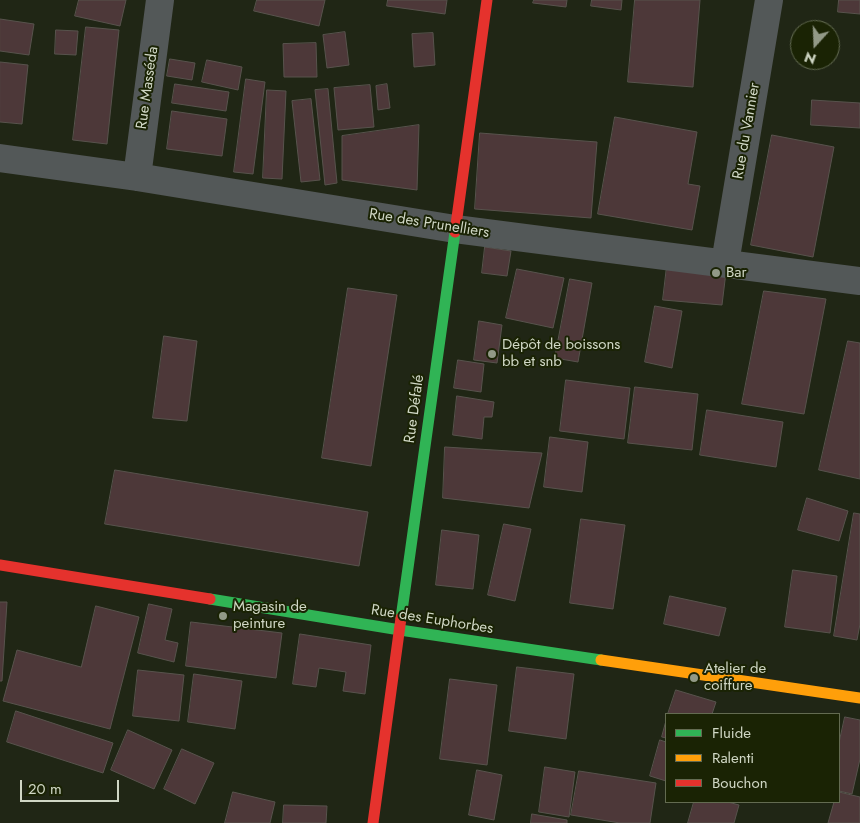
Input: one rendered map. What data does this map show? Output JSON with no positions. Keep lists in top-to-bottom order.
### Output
{
  "streets": {
    "street": [
      "Rue Masséda",
      "Rue du Vannier",
      "Rue des Prunelliers",
      "Rue Défalé",
      "Rue des Euphorbes"
    ]
  },
  "crossings": [
    ["Rue Masséda", "Rue des Prunelliers"],
    ["Rue du Vannier", "Rue des Prunelliers"],
    ["Rue des Prunelliers", "Rue Défalé"],
    ["Rue Défalé", "Rue des Euphorbes"]
  ],
  "places": [
    "Bar",
    "Dépôt de boissons bb et snb",
    "Magasin de peinture",
    "Atelier de coiffure"
  ],
  "legend": ["Fluide", "Ralenti", "Bouchon"],
  "scale_bar": "20 m",
  "north": "bottom"
}
